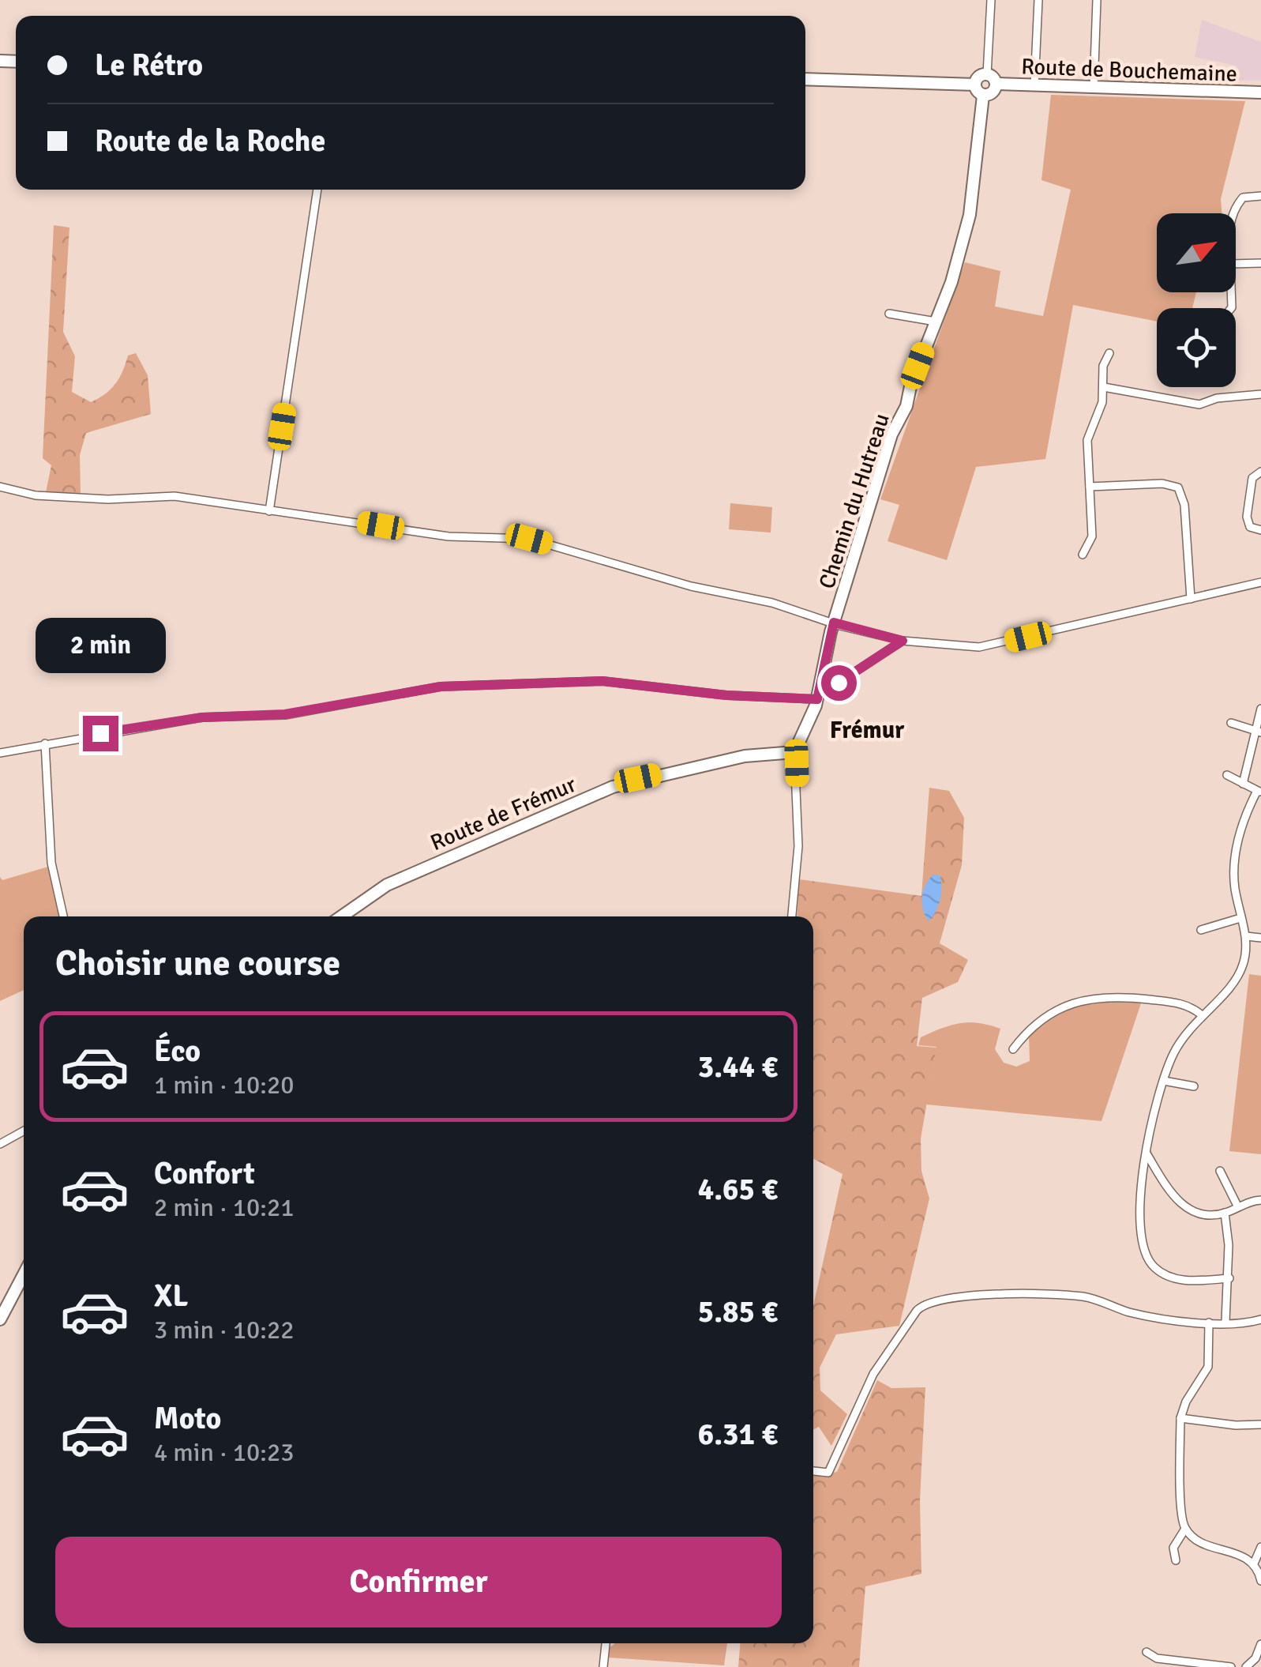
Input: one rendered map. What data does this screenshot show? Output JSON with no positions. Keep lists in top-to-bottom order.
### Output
{
  "streets": {
    "street": ["Route de Bouchemaine", "Chemin du Hutreau", "Route de Frémur"]
  },
  "crossings": [
    ["Route de Bouchemaine", "Chemin du Hutreau"],
    ["Chemin du Hutreau", "Route de Frémur"]
  ],
  "districts": ["Frémur"],
  "north": "top right",
  "page": {
    "banner": ["Le Rétro", "Route de la Roche"],
    "bubble": "2 min",
    "heading": "Choisir une course",
    "list": [
      {
        "name": "Éco",
        "note": "1 min · 10:20",
        "value": "3.44 €"
      },
      {
        "name": "Confort",
        "note": "2 min · 10:21",
        "value": "4.65 €"
      },
      {
        "name": "XL",
        "note": "3 min · 10:22",
        "value": "5.85 €"
      },
      {
        "name": "Moto",
        "note": "4 min · 10:23",
        "value": "6.31 €"
      }
    ],
    "buttons": "Confirmer"
  }
}
